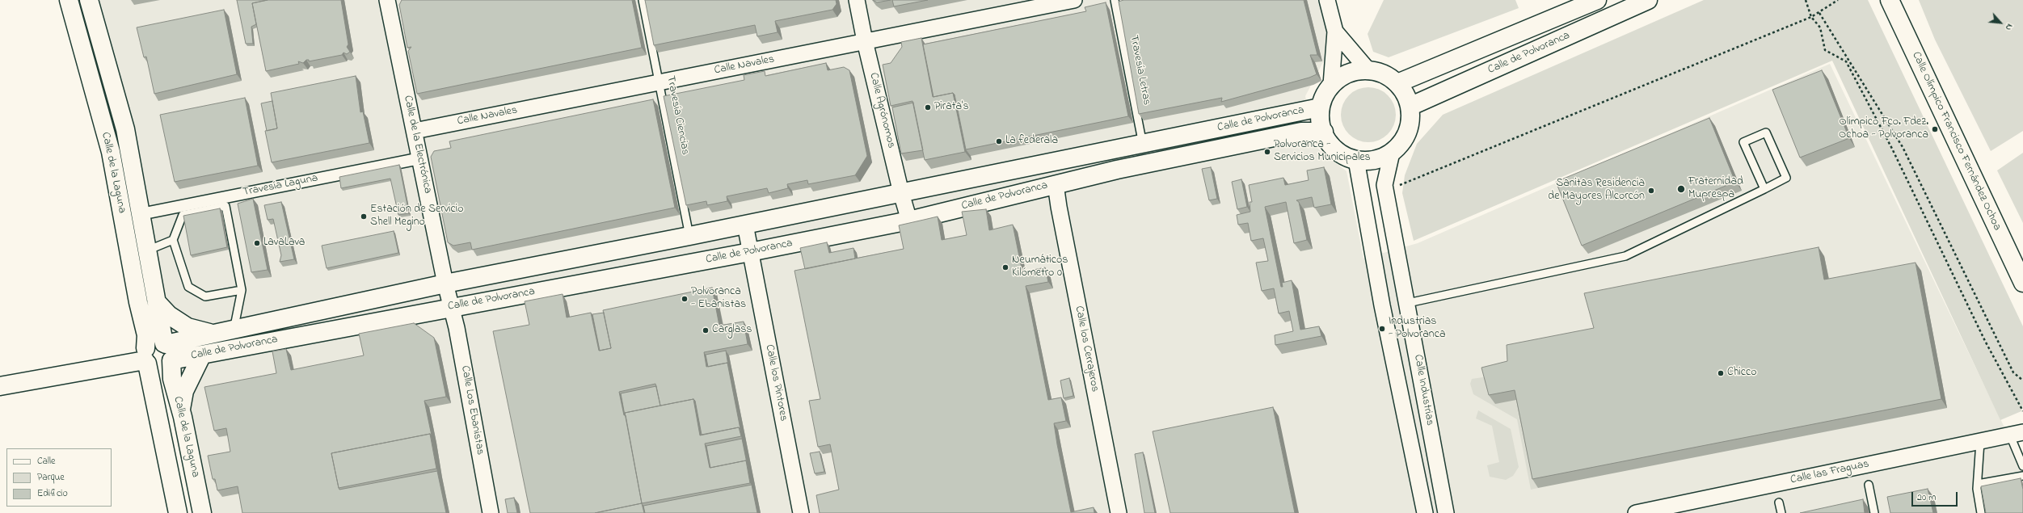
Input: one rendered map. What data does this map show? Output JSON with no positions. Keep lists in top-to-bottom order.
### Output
{
  "streets": {
    "street": [
      "Calle de Polvoranca",
      "Calle Navales",
      "Calle Agrónomos",
      "Calle Olímpico Francisco Fernández Ochoa",
      "Calle de la Electrónica",
      "Calle de la Laguna",
      "Travesía Laguna",
      "Calle los Cerrajeros",
      "Calle los Pintores",
      "Calle Industrias",
      "Calle Los Ebanistas",
      "Calle las Fraguas"
    ],
    "lane": ["Travesía Letras", "Travesía Ciencias"]
  },
  "crossings": [
    ["Calle de Polvoranca", "Travesía Letras"],
    ["Calle de Polvoranca", "Calle Agrónomos"],
    ["Calle de Polvoranca", "Travesía Ciencias"],
    ["Calle de Polvoranca", "Calle de la Electrónica"],
    ["Calle de Polvoranca", "Calle de la Laguna"],
    ["Calle de Polvoranca", "Calle los Cerrajeros"],
    ["Calle de Polvoranca", "Calle los Pintores"],
    ["Calle de Polvoranca", "Calle Industrias"],
    ["Calle de Polvoranca", "Calle Los Ebanistas"],
    ["Calle Navales", "Calle Agrónomos"],
    ["Calle Navales", "Travesía Ciencias"],
    ["Calle Navales", "Calle de la Electrónica"],
    ["Calle de la Electrónica", "Travesía Laguna"],
    ["Calle de la Electrónica", "Calle Los Ebanistas"],
    ["Calle de la Laguna", "Travesía Laguna"]
  ],
  "places": [
    "Pirata's",
    "Olímpico Fco. Fdez. Ochoa - Polvoranca",
    "La federala",
    "Polvoranca - Servicios Municipales",
    "Fraternidad Muprespa",
    "Sanitas Residencia de Mayores Alcorcón",
    "Estación de Servicio Shell Megino",
    "LavaLava",
    "Neumáticos Kilómetro 0",
    "Polvoranca - Ebanistas",
    "Industrias - Polvoranca",
    "Carglass",
    "Chicco"
  ],
  "legend": ["Calle", "Parque", "Edificio"],
  "scale_bar": "20 m",
  "north": "bottom right"
}
